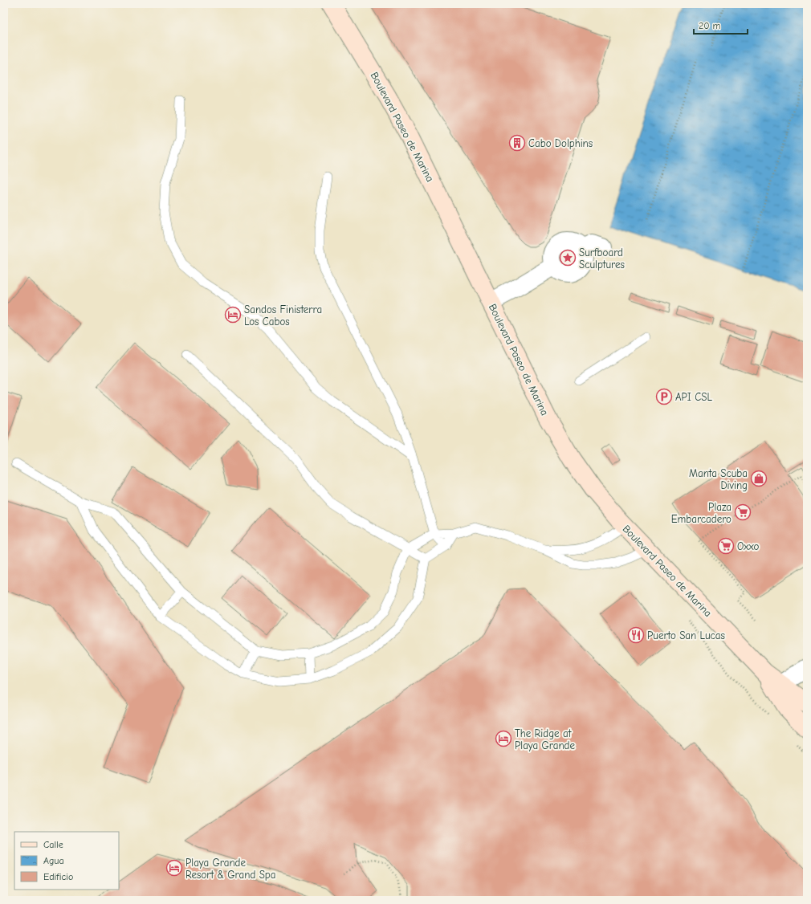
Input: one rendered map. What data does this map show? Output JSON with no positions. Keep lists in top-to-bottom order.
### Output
{
  "streets": {
    "main road": ["Boulevard Paseo de Marina"]
  },
  "places": {
    "building": ["Cabo Dolphins"],
    "place": ["Surfboard Sculptures"],
    "hotel": ["Sandos Finisterra Los Cabos", "The Ridge at Playa Grande", "Playa Grande Resort & Grand Spa"],
    "parking": ["API CSL"],
    "shop": ["Manta Scuba Diving"],
    "supermarket": ["Plaza Embarcadero", "Oxxo"],
    "restaurant": ["Puerto San Lucas"]
  },
  "legend": ["Calle", "Agua", "Edificio"],
  "scale_bar": "20 m"
}
